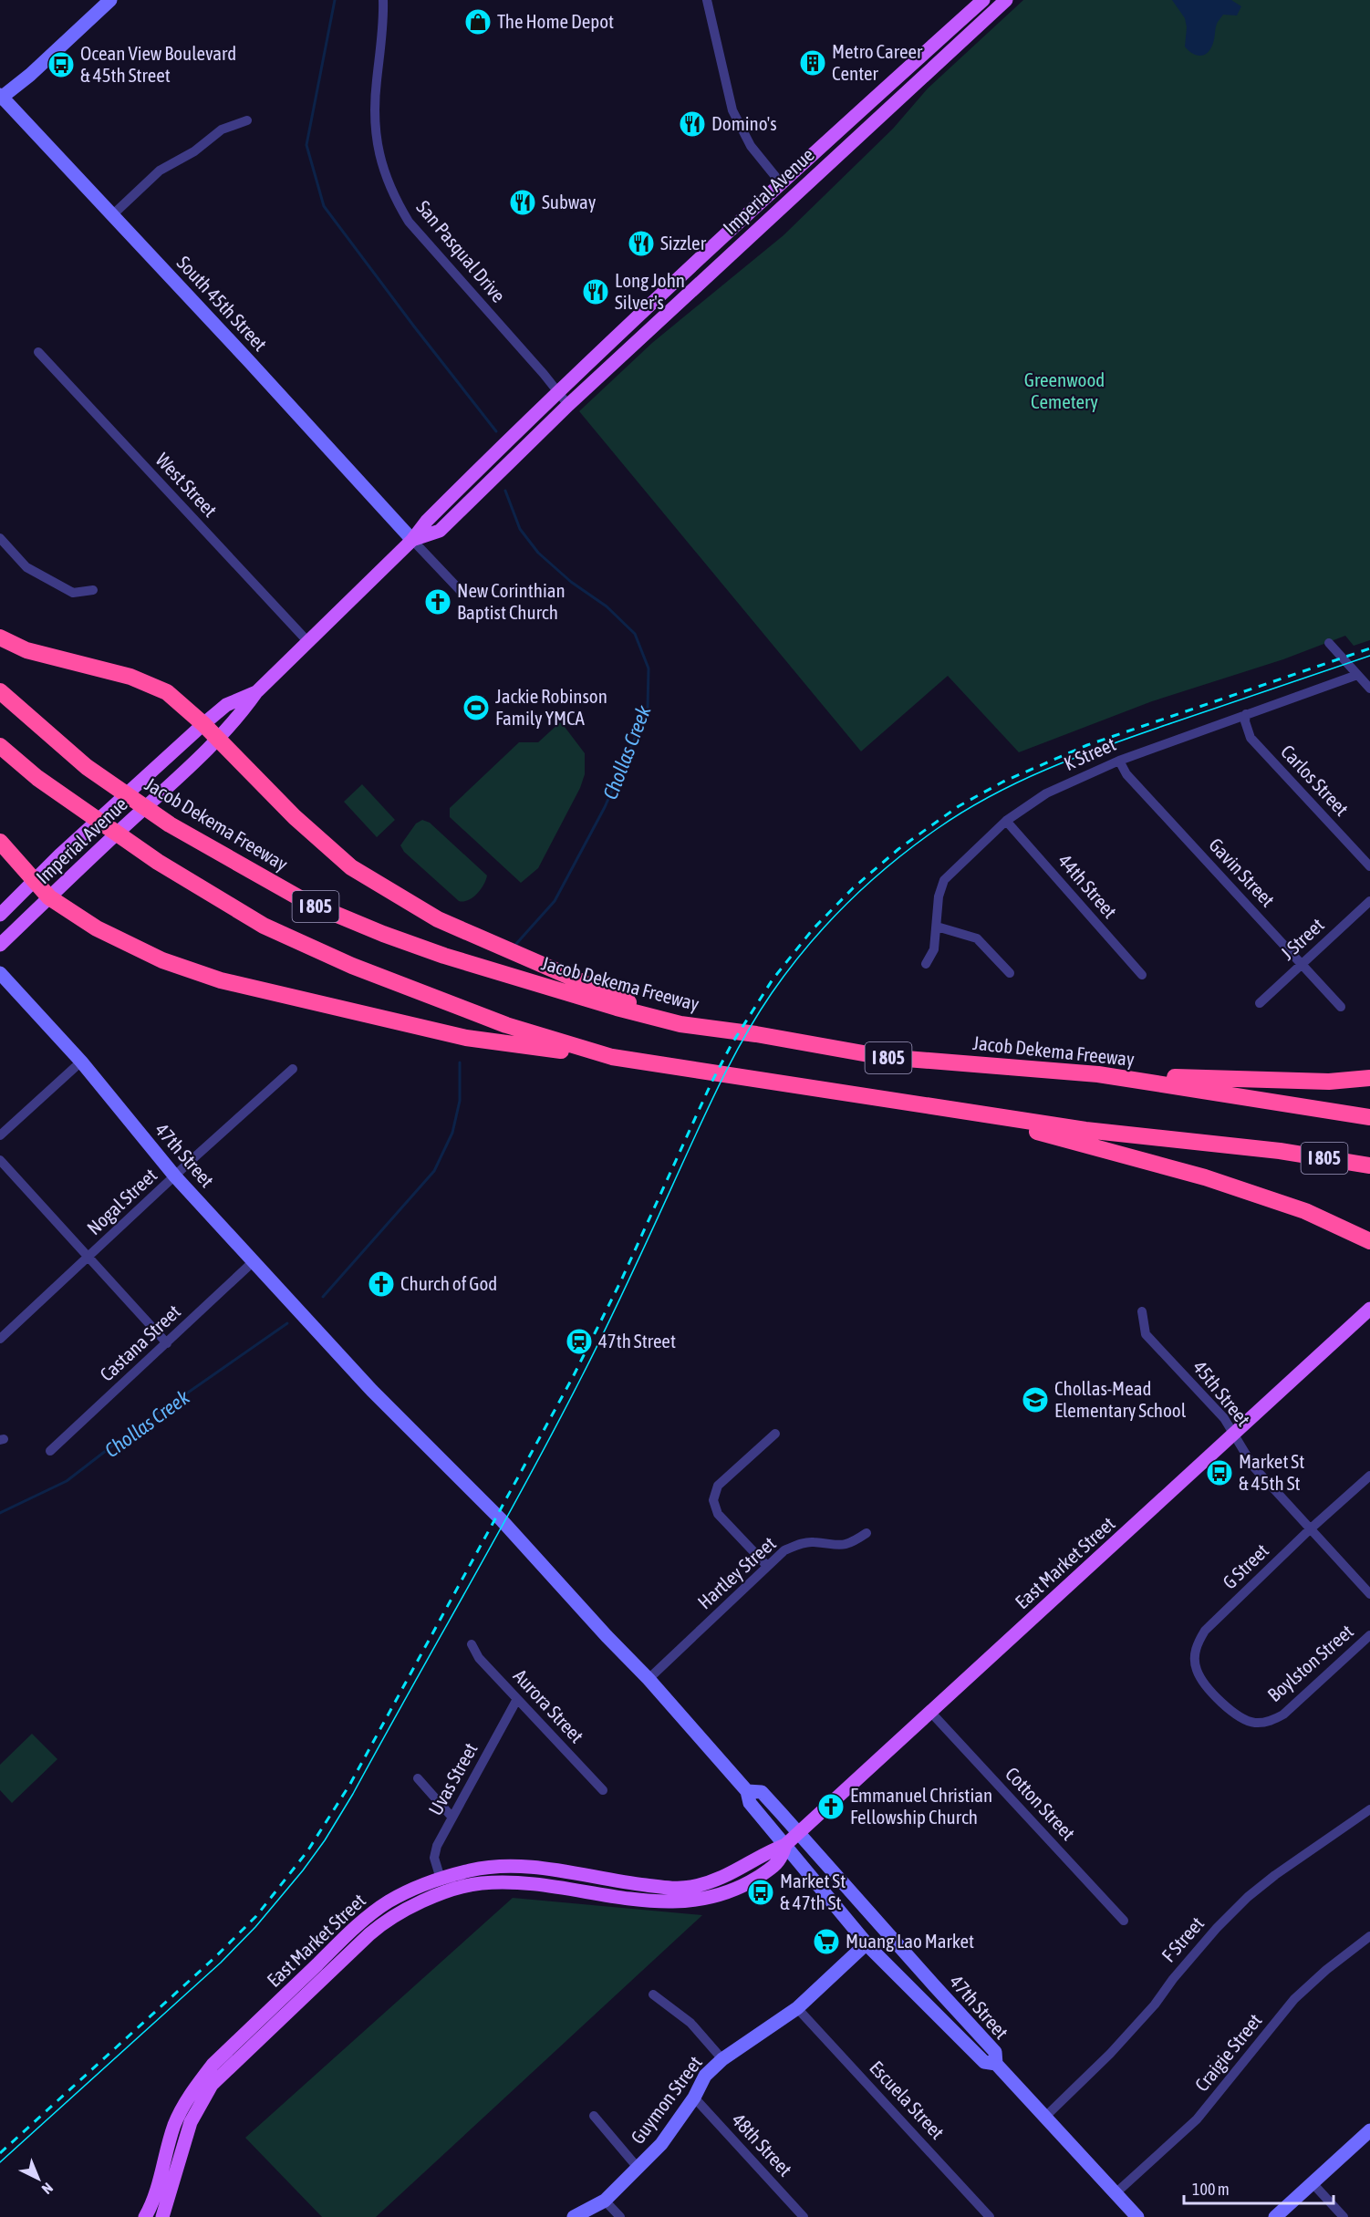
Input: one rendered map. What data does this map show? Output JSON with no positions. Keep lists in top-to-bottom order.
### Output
{
  "streets": {
    "highway": ["Jacob Dekema Freeway", "I 805"],
    "main road": [
      "Imperial Avenue",
      "South 45th Street",
      "47th Street",
      "East Market Street",
      "Guymon Street"
    ],
    "street": [
      "San Pasqual Drive",
      "West Street",
      "K Street",
      "Carlos Street",
      "Gavin Street",
      "44th Street",
      "J Street",
      "Nogal Street",
      "Castana Street",
      "45th Street",
      "G Street",
      "Hartley Street",
      "Boylston Street",
      "Aurora Street",
      "Uvas Street",
      "Cotton Street",
      "F Street",
      "Craigie Street",
      "Escuela Street",
      "48th Street"
    ]
  },
  "crossings": [
    ["Imperial Avenue", "San Pasqual Drive"],
    ["Imperial Avenue", "South 45th Street"],
    ["Imperial Avenue", "West Street"],
    ["K Street", "Carlos Street"],
    ["K Street", "Gavin Street"],
    ["K Street", "44th Street"],
    ["Gavin Street", "J Street"],
    ["47th Street", "Nogal Street"],
    ["47th Street", "Castana Street"],
    ["47th Street", "East Market Street"],
    ["47th Street", "Hartley Street"],
    ["47th Street", "F Street"],
    ["47th Street", "Craigie Street"],
    ["47th Street", "Guymon Street"],
    ["45th Street", "East Market Street"],
    ["45th Street", "G Street"],
    ["East Market Street", "Uvas Street"],
    ["East Market Street", "Cotton Street"],
    ["G Street", "Boylston Street"],
    ["Aurora Street", "Uvas Street"],
    ["Guymon Street", "Escuela Street"],
    ["Guymon Street", "48th Street"]
  ],
  "water": ["Chollas Creek"],
  "parks": ["Greenwood Cemetery"],
  "places": {
    "shop": ["The Home Depot"],
    "building": ["Metro Career Center"],
    "bus stop": ["Ocean View Boulevard & 45th Street", "Market St & 45th St", "Market St & 47th St"],
    "restaurant": [
      "Domino's",
      "Subway",
      "Sizzler",
      "Long John Silver's"
    ],
    "church": ["New Corinthian Baptist Church", "Church of God", "Emmanuel Christian Fellowship Church"],
    "sports": ["Jackie Robinson Family YMCA"],
    "station": ["47th Street"],
    "school or university": ["Chollas-Mead Elementary School"],
    "supermarket": ["Muang Lao Market"]
  },
  "scale_bar": "100 m",
  "north": "bottom right"
}
